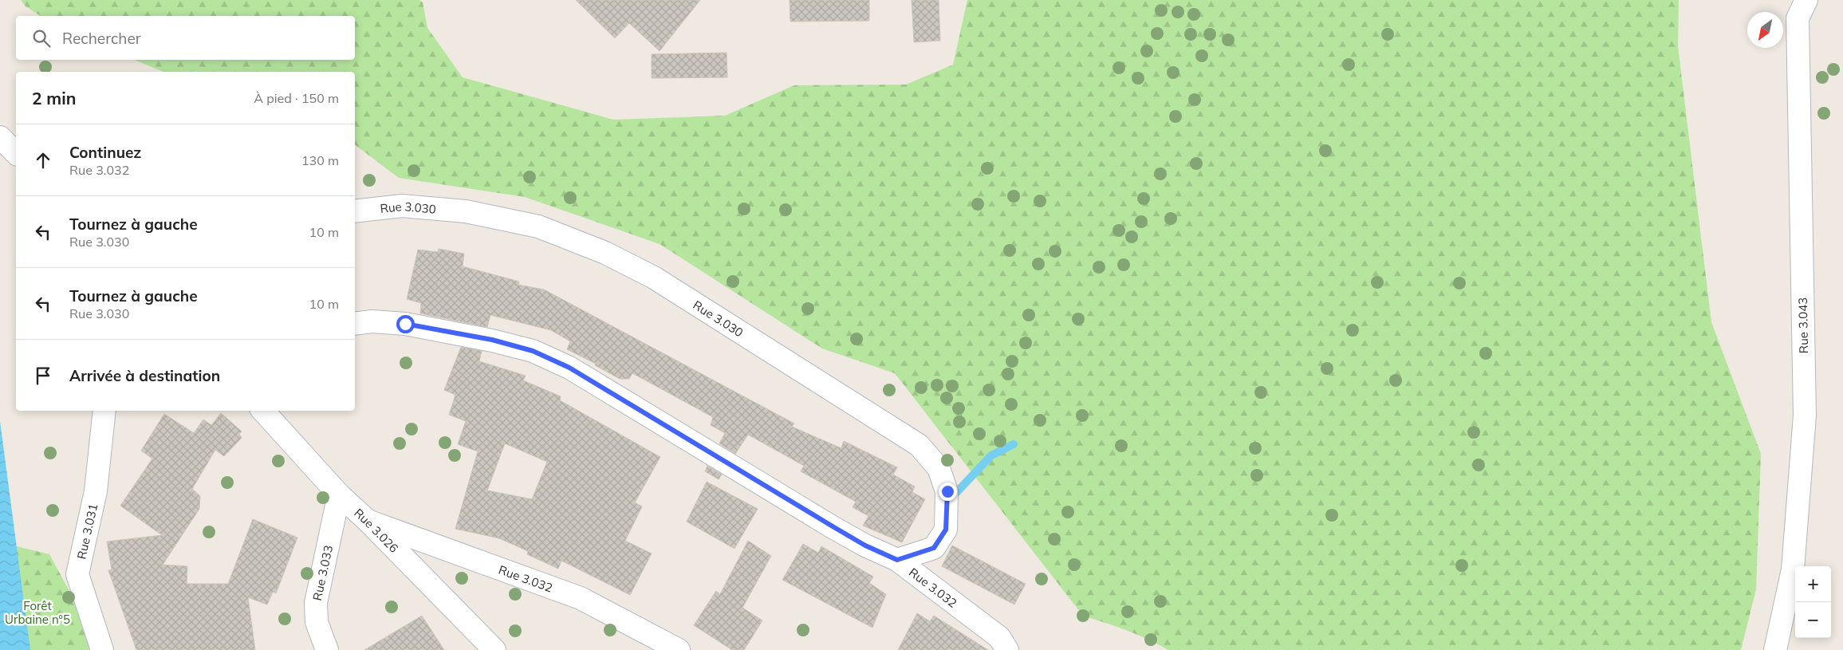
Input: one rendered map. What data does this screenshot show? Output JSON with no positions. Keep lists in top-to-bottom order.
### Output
{
  "streets": {
    "street": [
      "Rue 3.030",
      "Rue 3.043",
      "Rue 3.026",
      "Rue 3.031",
      "Rue 3.033",
      "Rue 3.032"
    ]
  },
  "crossings": [
    ["Rue 3.030", "Rue 3.032"],
    ["Rue 3.026", "Rue 3.033"],
    ["Rue 3.026", "Rue 3.032"]
  ],
  "parks": ["Forêt Urbaine n°5"],
  "north": "bottom left",
  "page": {
    "search": "Rechercher",
    "heading": ["2 min", "À pied · 150 m"],
    "list": [
      ["Continuez", "Rue 3.032", "130 m"],
      ["Tournez à gauche", "Rue 3.030", "10 m"],
      ["Tournez à gauche", "Rue 3.030", "10 m"],
      "Arrivée à destination"
    ],
    "map_buttons": ["+", "−"]
  }
}
